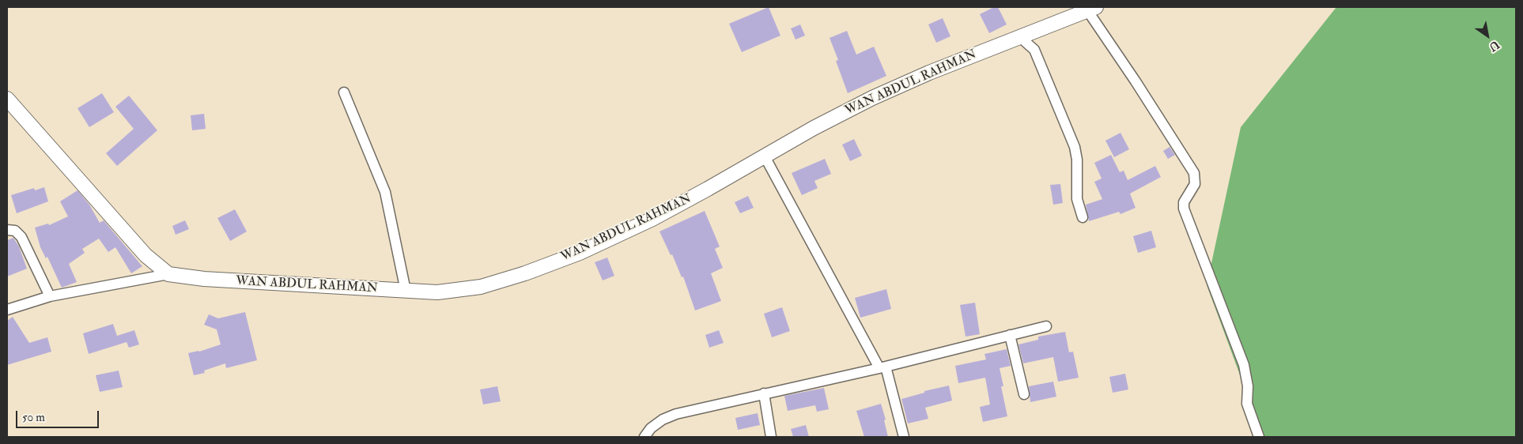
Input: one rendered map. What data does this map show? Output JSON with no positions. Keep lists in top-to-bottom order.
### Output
{
  "streets": {
    "street": ["WAN ABDUL RAHMAN"]
  },
  "scale_bar": "50 m",
  "north": "bottom right"
}
